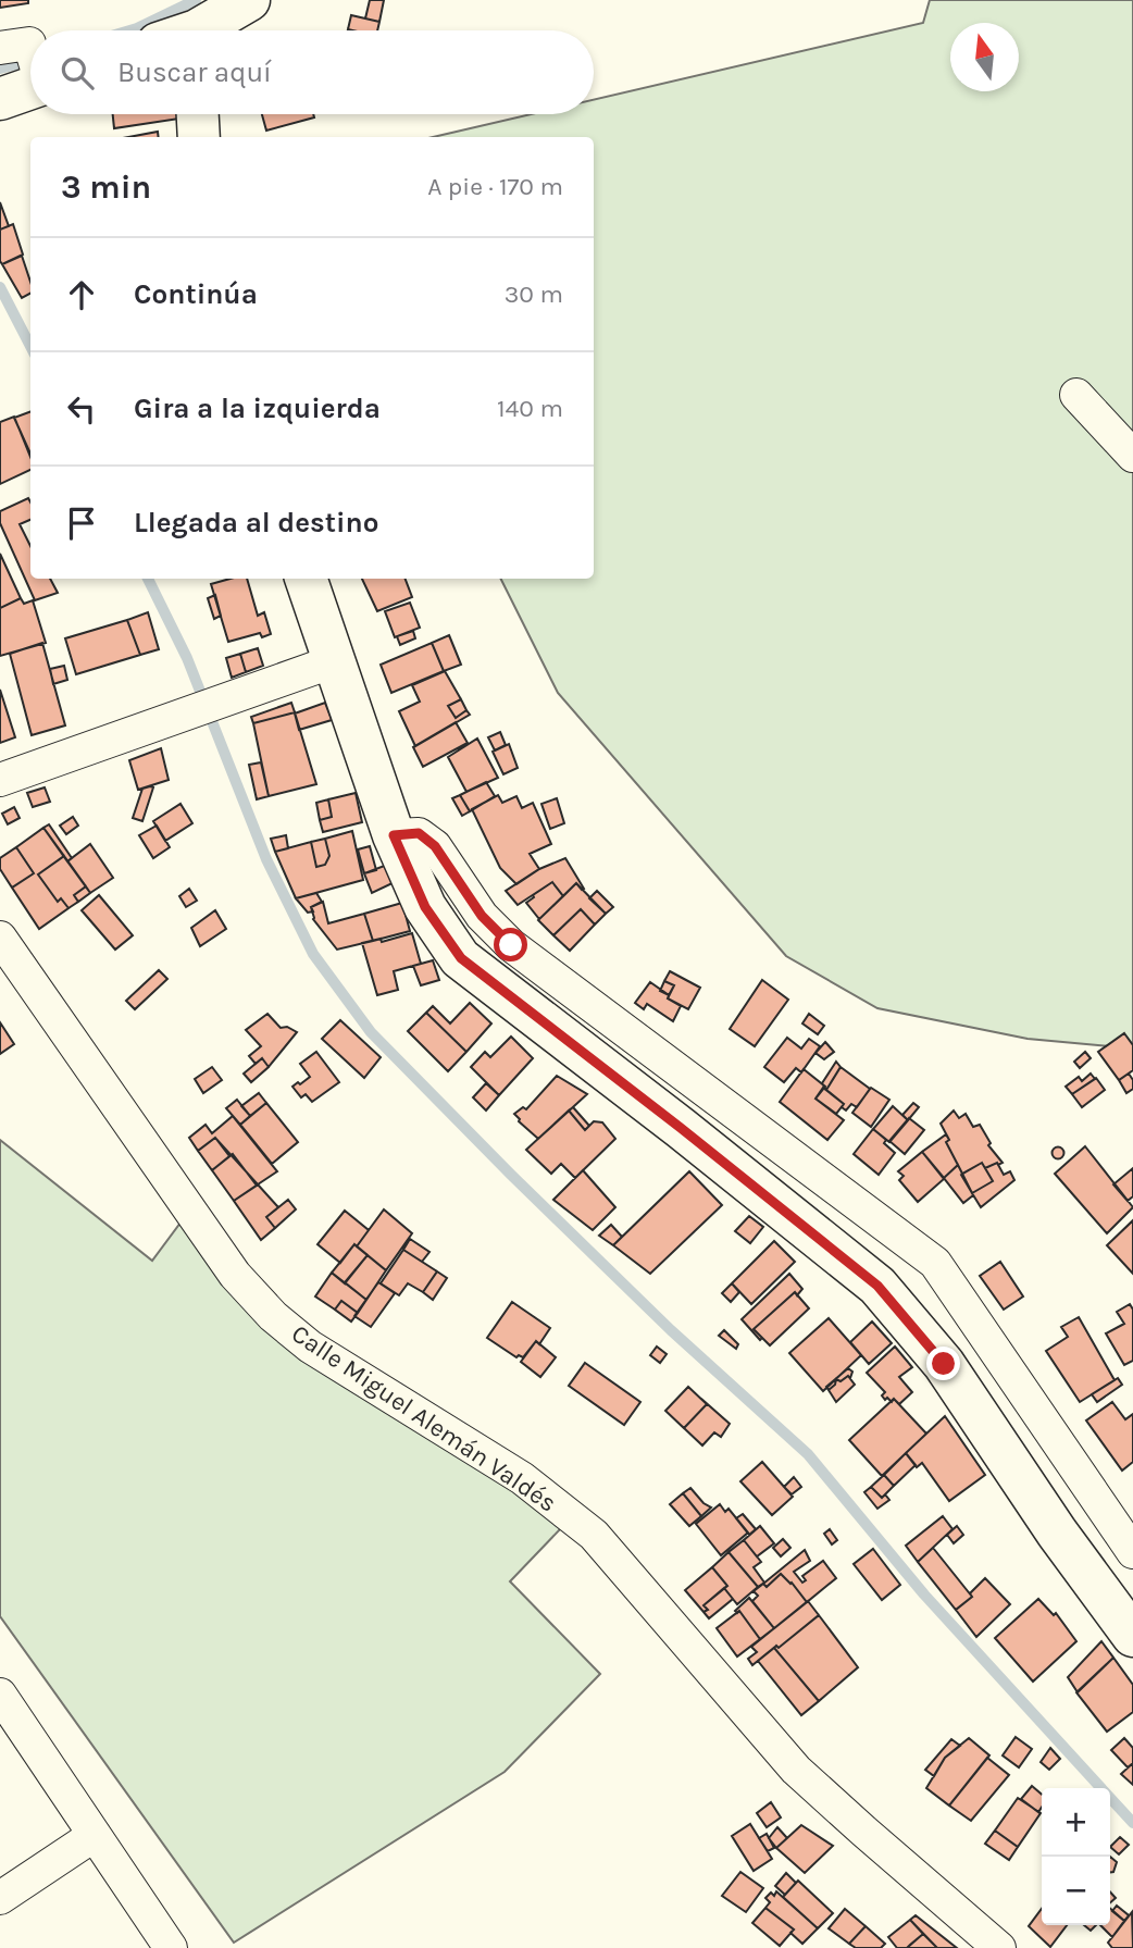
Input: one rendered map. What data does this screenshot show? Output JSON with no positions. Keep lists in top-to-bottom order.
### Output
{
  "streets": {
    "street": ["Calle Miguel Alemán Valdés"]
  },
  "north": "top",
  "page": {
    "search": "Buscar aquí",
    "heading": ["3 min", "A pie · 170 m"],
    "list": [
      ["Continúa", "30 m"],
      ["Gira a la izquierda", "140 m"],
      "Llegada al destino"
    ],
    "map_buttons": ["+", "−"]
  }
}
